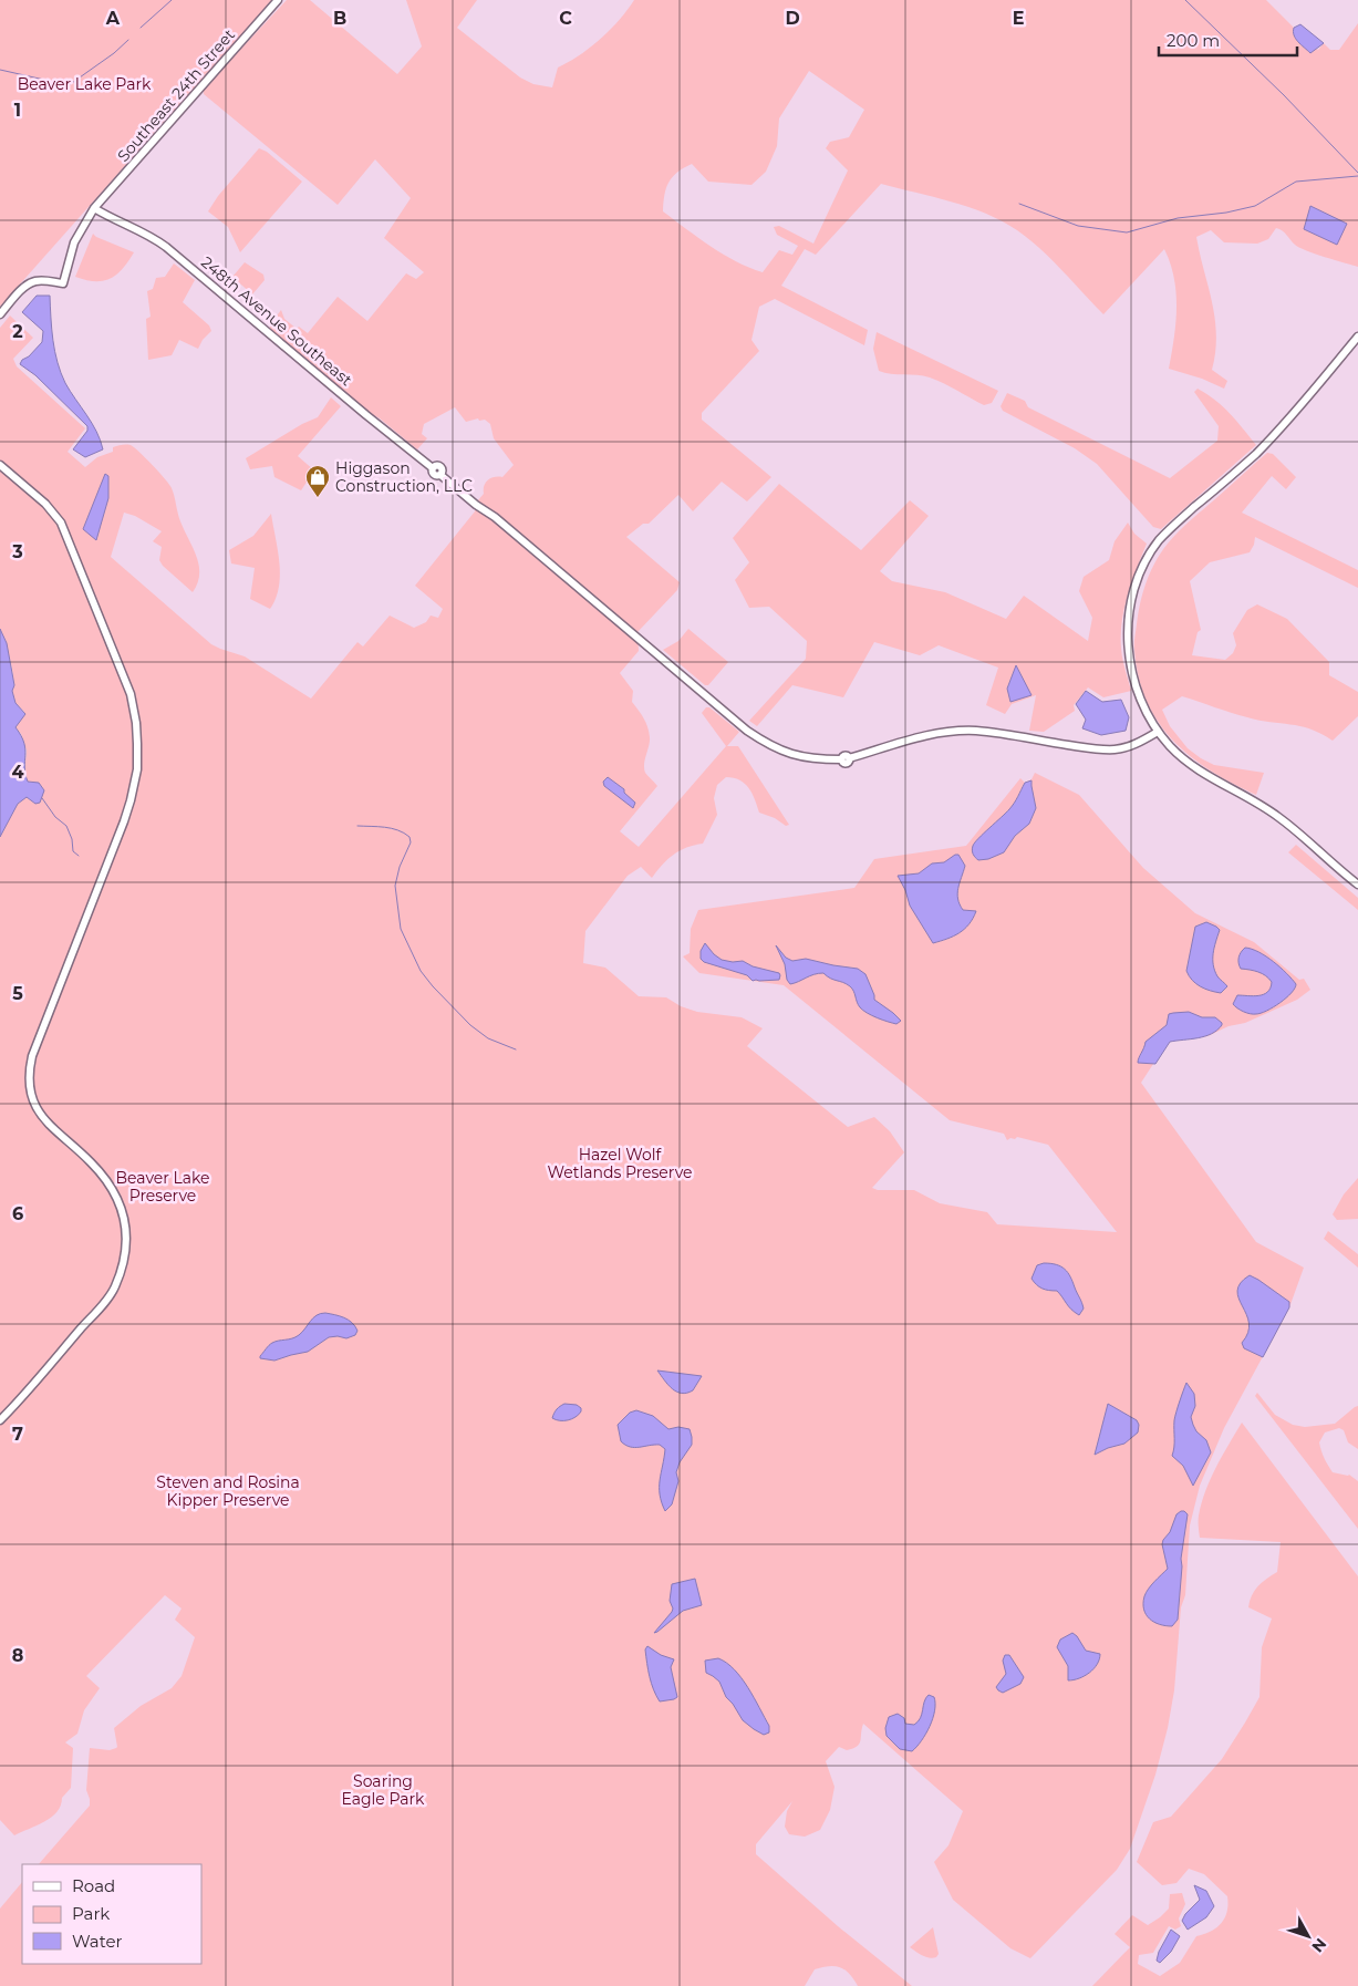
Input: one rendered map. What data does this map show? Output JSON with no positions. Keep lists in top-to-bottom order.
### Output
{
  "streets": {
    "street": ["Southeast 24th Street", "248th Avenue Southeast"]
  },
  "crossings": [
    ["Southeast 24th Street", "248th Avenue Southeast"]
  ],
  "parks": [
    "Beaver Lake Park",
    "Hazel Wolf Wetlands Preserve",
    "Beaver Lake Preserve",
    "Steven and Rosina Kipper Preserve",
    "Soaring Eagle Park"
  ],
  "places": {
    "shop": ["Higgason Construction, LLC"]
  },
  "legend": ["Road", "Park", "Water"],
  "scale_bar": "200 m",
  "north": "bottom right",
  "grid": {
    "columns": [
      "A",
      "B",
      "C",
      "D",
      "E"
    ],
    "rows": [
      "1",
      "2",
      "3",
      "4",
      "5",
      "6",
      "7",
      "8"
    ]
  }
}
